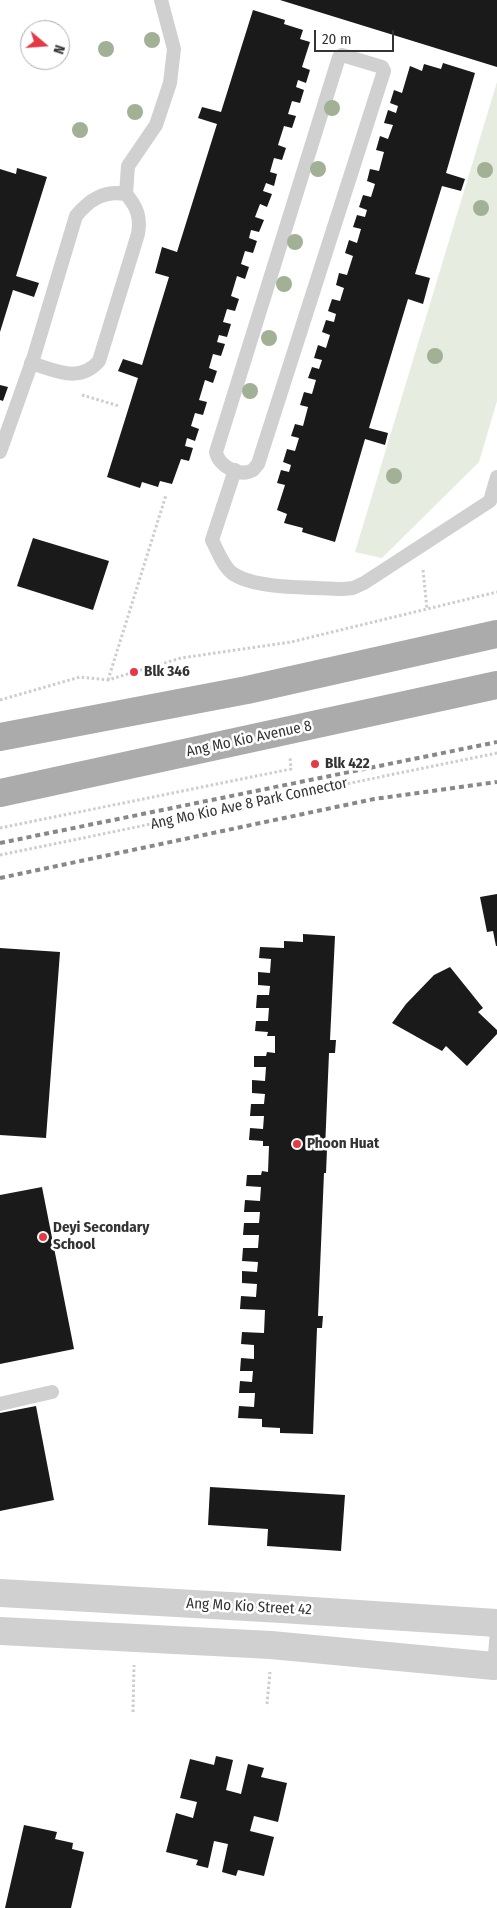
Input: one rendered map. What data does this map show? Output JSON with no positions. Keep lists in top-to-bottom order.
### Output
{
  "streets": {
    "main road": ["Ang Mo Kio Avenue 8"],
    "street": ["Ang Mo Kio Street 42"],
    "path": ["Ang Mo Kio Ave 8 Park Connector"]
  },
  "places": [
    "Blk 346",
    "Blk 422",
    "Phoon Huat",
    "Deyi Secondary School"
  ],
  "scale_bar": "20 m",
  "north": "right"
}
